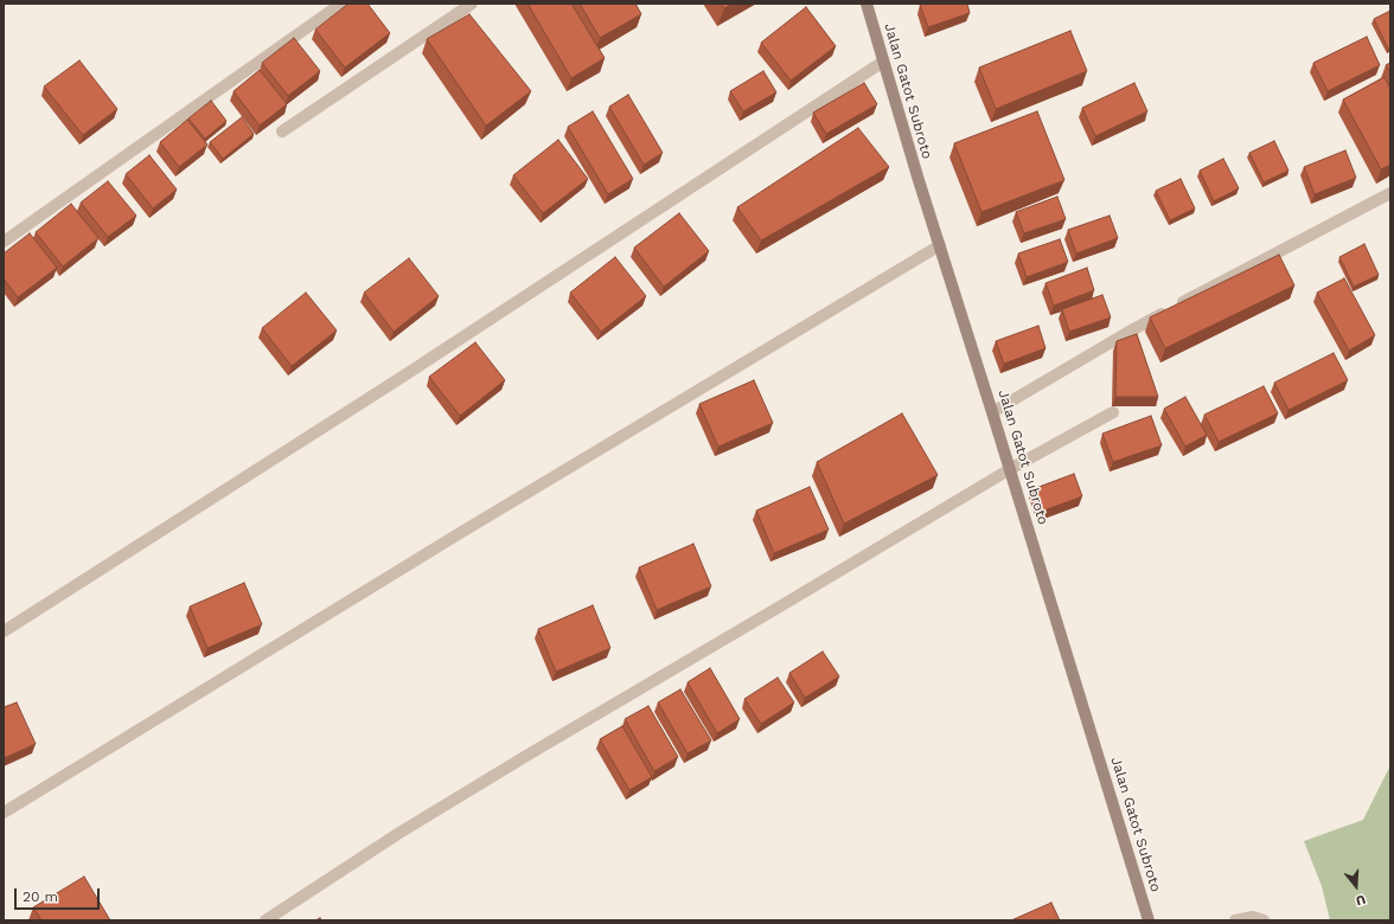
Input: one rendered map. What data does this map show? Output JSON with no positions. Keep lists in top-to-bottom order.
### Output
{
  "streets": {
    "street": ["Jalan Gatot Subroto"]
  },
  "scale_bar": "20 m",
  "north": "bottom"
}
